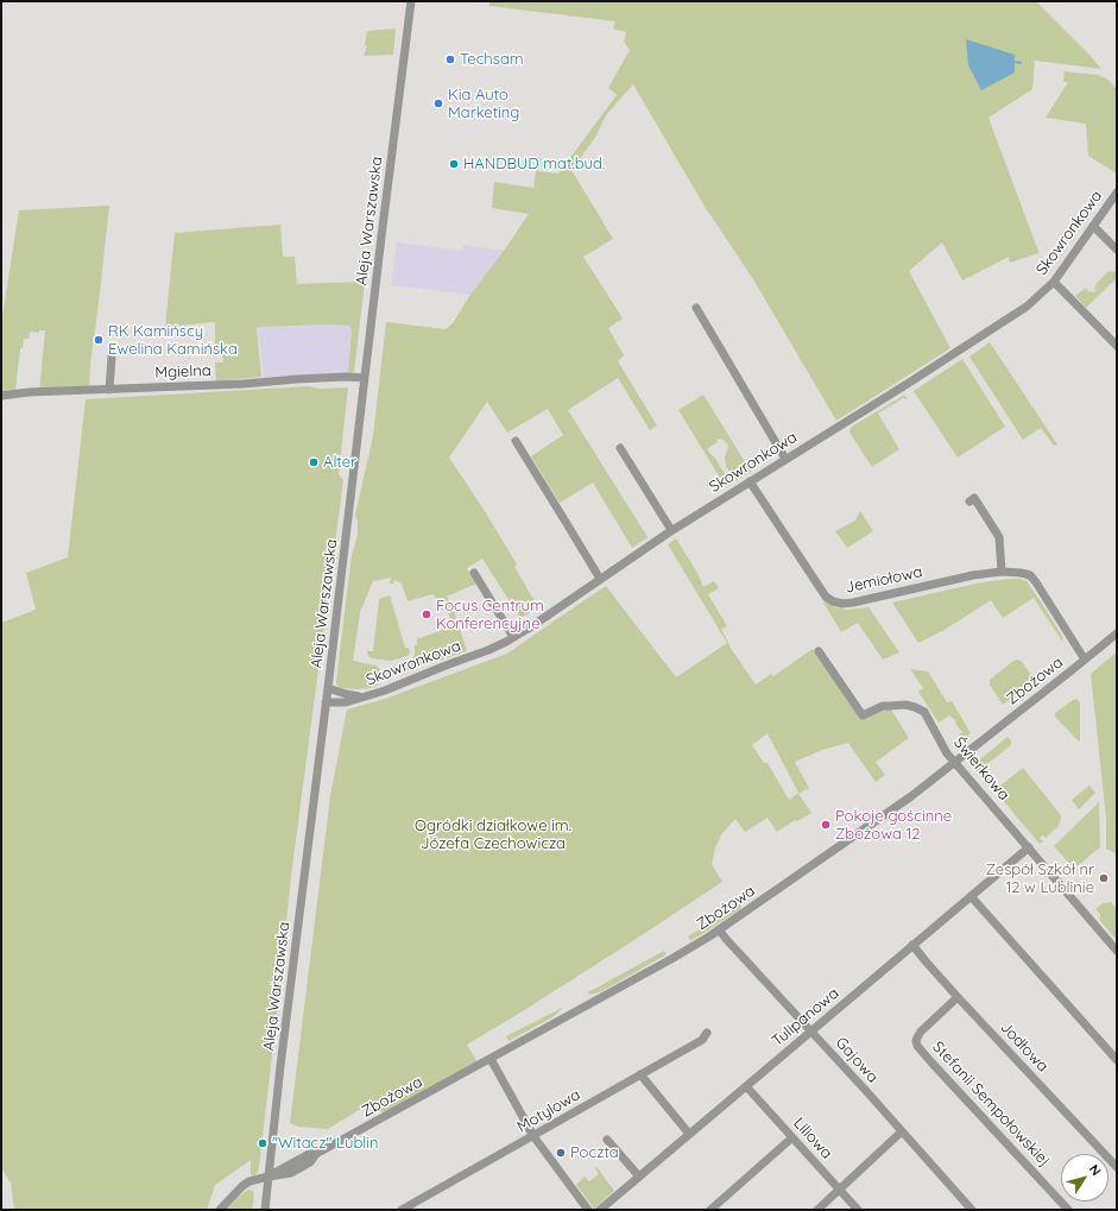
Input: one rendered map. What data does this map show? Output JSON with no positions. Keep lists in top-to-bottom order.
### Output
{
  "streets": {
    "street": [
      "Aleja Warszawska",
      "Skowronkowa",
      "Mgielna",
      "Jemiołowa",
      "Zbożowa",
      "Świerkowa",
      "Tulipanowa",
      "Jodłowa",
      "Gajowa",
      "Stefanii Sempołowskiej",
      "Motylowa",
      "Liliowa"
    ]
  },
  "crossings": [
    ["Aleja Warszawska", "Skowronkowa"],
    ["Aleja Warszawska", "Mgielna"],
    ["Aleja Warszawska", "Zbożowa"],
    ["Skowronkowa", "Jemiołowa"],
    ["Jemiołowa", "Zbożowa"],
    ["Zbożowa", "Świerkowa"],
    ["Zbożowa", "Gajowa"],
    ["Świerkowa", "Tulipanowa"],
    ["Tulipanowa", "Jodłowa"],
    ["Tulipanowa", "Gajowa"],
    ["Tulipanowa", "Liliowa"],
    ["Jodłowa", "Stefanii Sempołowskiej"]
  ],
  "parks": ["Ogródki działkowe im. Józefa Czechowicza"],
  "places": [
    "Techsam",
    "Kia Auto Marketing",
    "HANDBUD mat.bud.",
    "RK Kamińscy Ewelina Kamińska",
    "Alter",
    "Focus Centrum Konferencyjne",
    "Pokoje gościnne Zbożowa 12",
    "Zespół Szkół nr 12 w Lublinie",
    "\"Witacz\" Lublin",
    "Poczta"
  ],
  "north": "top right"
}
